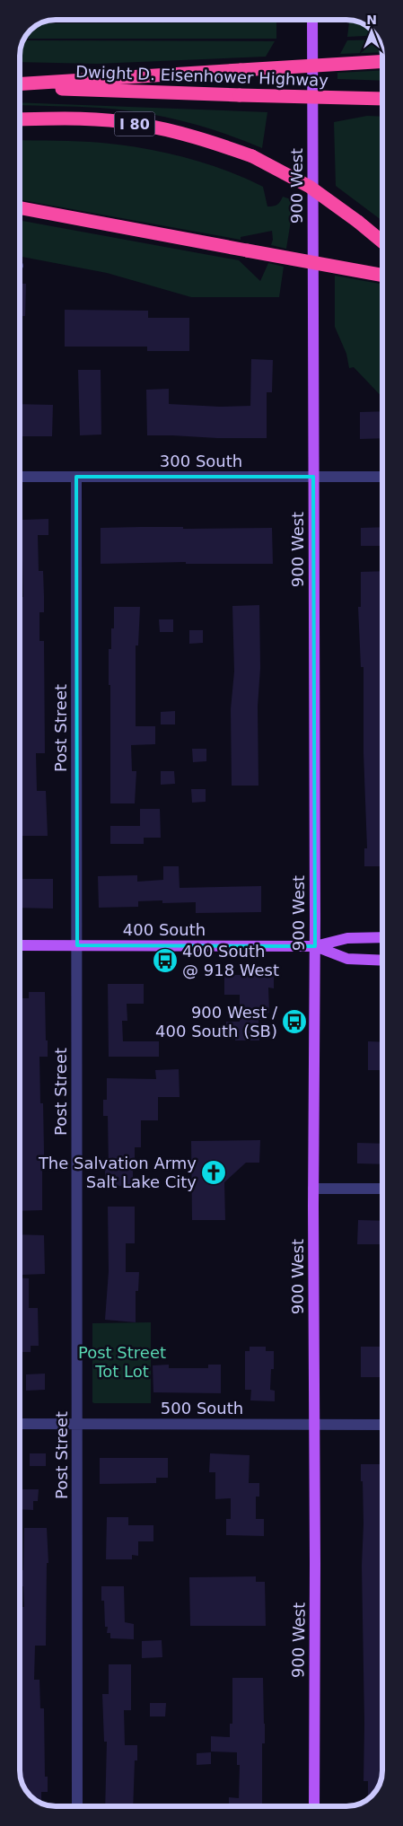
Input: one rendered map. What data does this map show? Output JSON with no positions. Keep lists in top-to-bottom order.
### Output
{
  "streets": {
    "highway": ["Dwight D. Eisenhower Highway", "I 80"],
    "main road": ["900 West", "400 South"],
    "street": ["300 South", "Post Street", "500 South"]
  },
  "crossings": [
    ["900 West", "300 South"],
    ["900 West", "400 South"],
    ["900 West", "500 South"],
    ["300 South", "Post Street"],
    ["Post Street", "400 South"],
    ["Post Street", "500 South"]
  ],
  "parks": ["Post Street Tot Lot"],
  "places": {
    "bus stop": ["400 South @ 918 West", "900 West / 400 South (SB)"],
    "church": ["The Salvation Army Salt Lake City"]
  },
  "north": "top"
}
